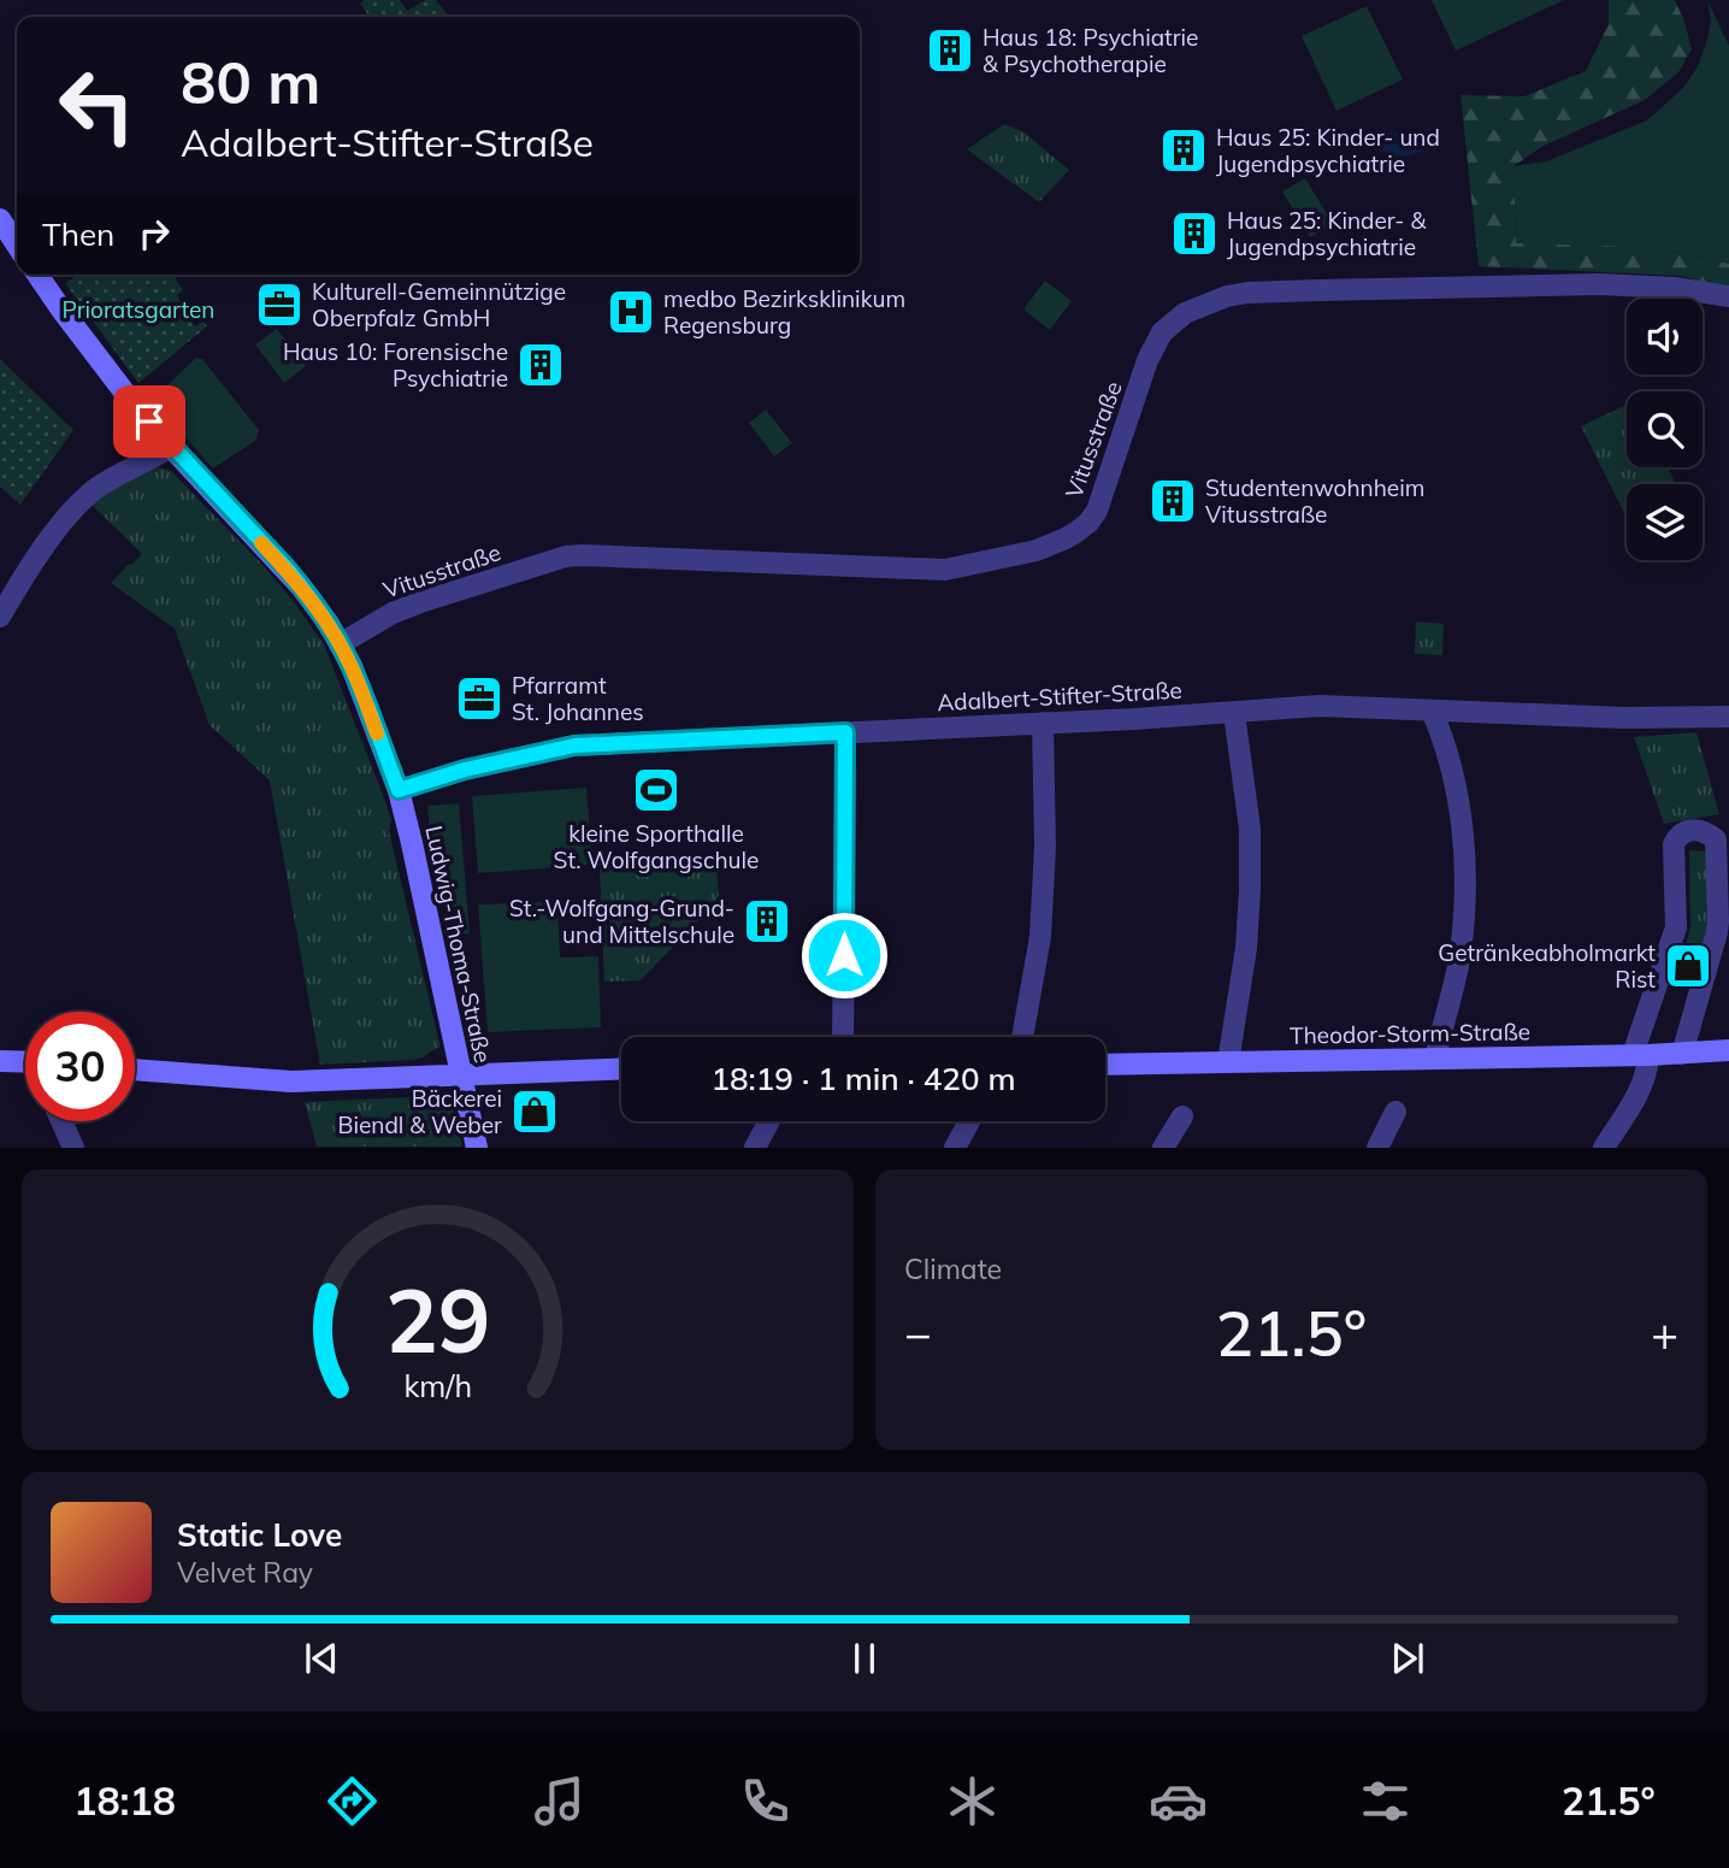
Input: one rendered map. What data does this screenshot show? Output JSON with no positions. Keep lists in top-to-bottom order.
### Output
{
  "streets": {
    "street": [
      "Vitusstraße",
      "Adalbert-Stifter-Straße",
      "Ludwig-Thoma-Straße",
      "Theodor-Storm-Straße"
    ]
  },
  "crossings": [
    ["Vitusstraße", "Ludwig-Thoma-Straße"],
    ["Adalbert-Stifter-Straße", "Ludwig-Thoma-Straße"]
  ],
  "parks": ["Prioratsgarten"],
  "places": {
    "building": [
      "Haus 18: Psychiatrie & Psychotherapie",
      "Haus 25: Kinder- und Jugendpsychiatrie",
      "Haus 25: Kinder- & Jugendpsychiatrie",
      "Haus 10: Forensische Psychiatrie",
      "Studentenwohnheim Vitusstraße",
      "St.-Wolfgang-Grund- und Mittelschule"
    ],
    "office": ["Kulturell-Gemeinnützige Oberpfalz GmbH", "Pfarramt St. Johannes"],
    "hospital": ["medbo Bezirksklinikum Regensburg"],
    "sports": ["kleine Sporthalle St. Wolfgangschule"],
    "shop": ["Getränkeabholmarkt Rist", "Bäckerei Biendl & Weber"]
  },
  "page": {
    "turn": ["80 m", "Adalbert-Stifter-Straße"],
    "then": "Then",
    "limit": "30",
    "trip": "18:19 · 1 min · 420 m",
    "tile": "Climate",
    "heat": ["−", "21.5°", "+"],
    "song": ["Static Love", "Velvet Ray"],
    "tabs": ["18:18", "21.5°"],
    "gauge": ["29", "km/h"]
  }
}
